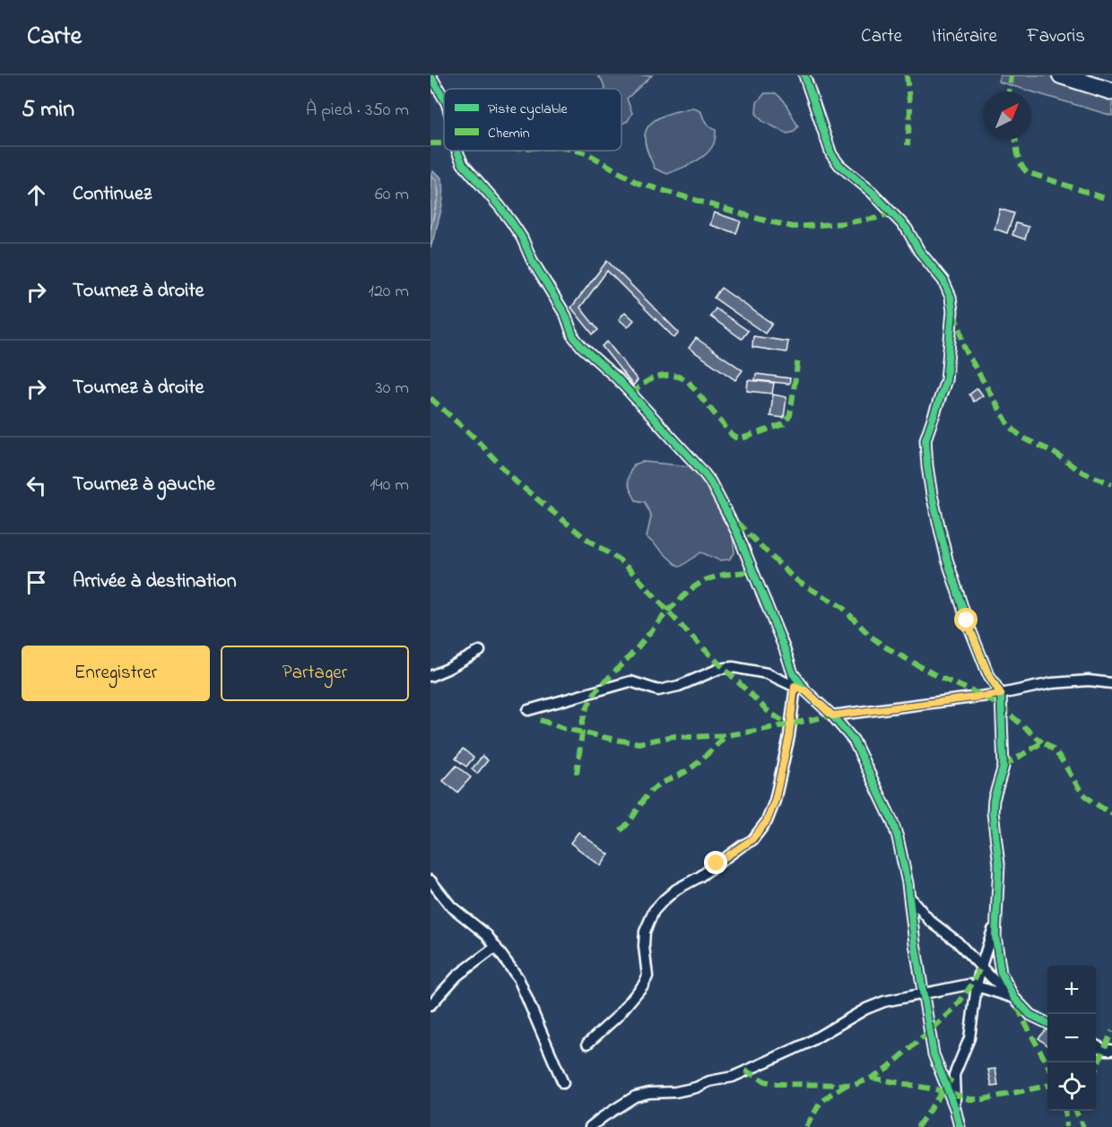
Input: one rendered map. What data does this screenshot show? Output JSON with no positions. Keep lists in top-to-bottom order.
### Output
{
  "legend": ["Piste cyclable", "Chemin"],
  "north": "top right",
  "page": {
    "header": "Carte",
    "nav": ["Carte", "Itinéraire", "Favoris"],
    "heading": ["5 min", "À pied · 350 m"],
    "list": [
      ["Continuez", "60 m"],
      ["Tournez à droite", "120 m"],
      ["Tournez à droite", "30 m"],
      ["Tournez à gauche", "140 m"],
      "Arrivée à destination"
    ],
    "buttons": ["Enregistrer", "Partager"],
    "map_buttons": ["+", "−"]
  }
}
